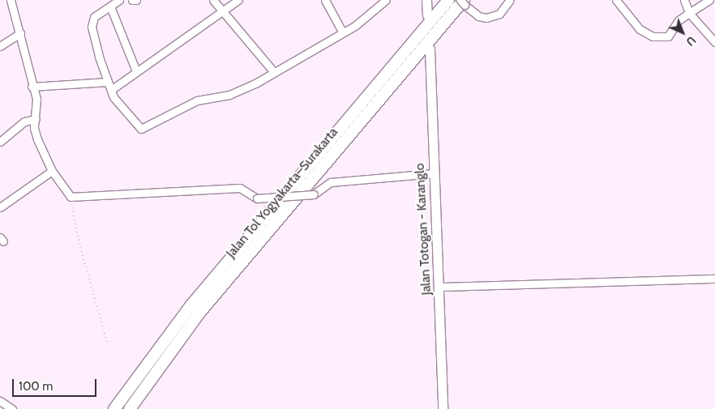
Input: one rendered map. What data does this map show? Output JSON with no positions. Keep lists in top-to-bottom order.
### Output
{
  "streets": {
    "highway": ["Jalan Tol Yogyakarta–Surakarta"],
    "main road": ["Jalan Totogan - Karanglo"]
  },
  "scale_bar": "100 m",
  "north": "bottom right"
}
